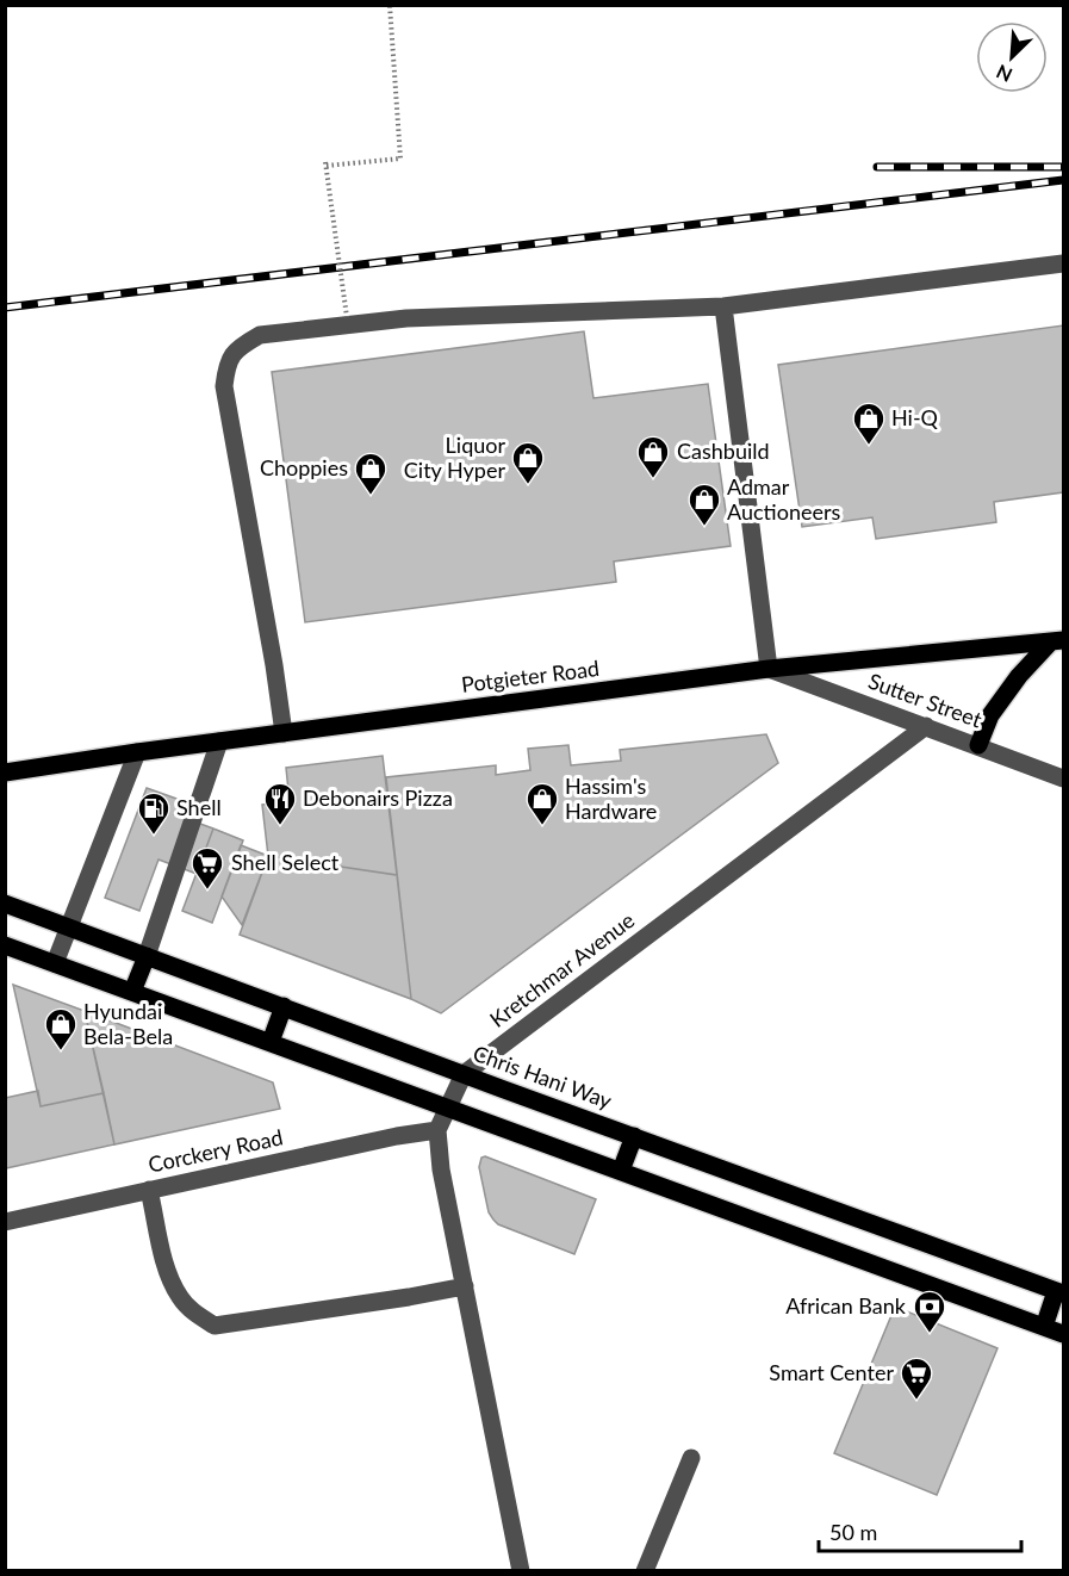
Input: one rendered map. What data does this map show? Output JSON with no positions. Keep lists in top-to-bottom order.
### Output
{
  "streets": {
    "main road": ["Potgieter Road", "Chris Hani Way"],
    "street": ["Sutter Street", "Kretchmar Avenue", "Corckery Road"]
  },
  "crossings": [
    ["Potgieter Road", "Sutter Street"],
    ["Sutter Street", "Kretchmar Avenue"],
    ["Kretchmar Avenue", "Chris Hani Way"],
    ["Kretchmar Avenue", "Corckery Road"]
  ],
  "places": {
    "shop": [
      "Hi-Q",
      "Cashbuild",
      "Liquor City Hyper",
      "Choppies",
      "Admar Auctioneers",
      "Hassim's Hardware",
      "Hyundai Bela-Bela"
    ],
    "restaurant": ["Debonairs Pizza"],
    "fuel station": ["Shell"],
    "supermarket": ["Shell Select", "Smart Center"],
    "bank": ["African Bank"]
  },
  "scale_bar": "50 m",
  "north": "bottom left"
}
